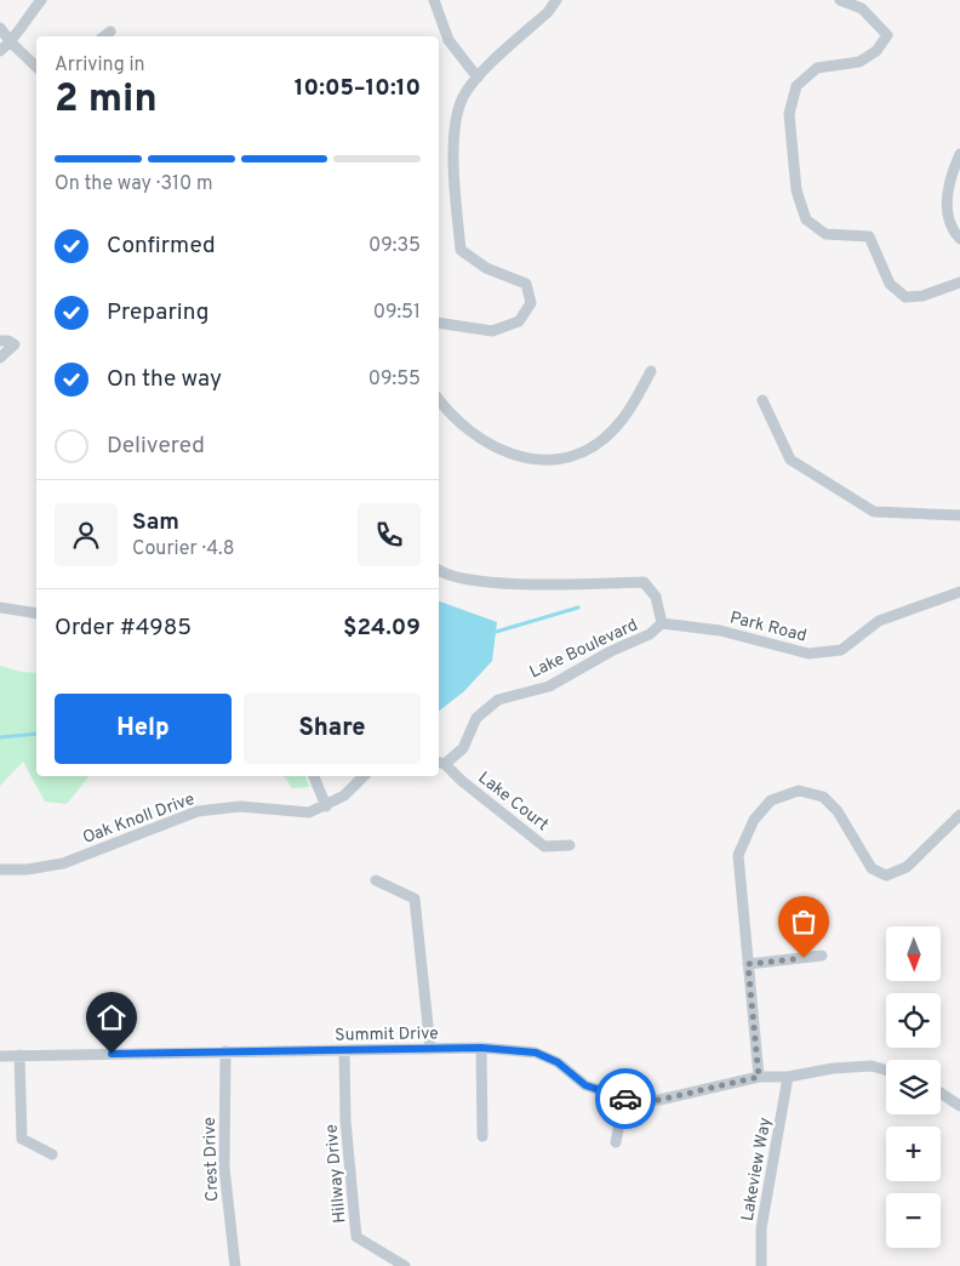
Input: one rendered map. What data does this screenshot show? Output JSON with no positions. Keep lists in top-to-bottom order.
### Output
{
  "streets": {
    "street": [
      "Park Road",
      "Lake Boulevard",
      "Lake Court",
      "Oak Knoll Drive",
      "Summit Drive",
      "Crest Drive",
      "Lakeview Way",
      "Hillway Drive"
    ]
  },
  "crossings": [
    ["Park Road", "Lake Boulevard"],
    ["Lake Boulevard", "Lake Court"],
    ["Summit Drive", "Crest Drive"],
    ["Summit Drive", "Lakeview Way"],
    ["Summit Drive", "Hillway Drive"]
  ],
  "north": "bottom",
  "page": {
    "heading": ["2 min", "Arriving in", "10:05–10:10"],
    "panel": [
      "Sam",
      "Courier · 4.8",
      "Order #4985",
      "$24.09"
    ],
    "bar": "On the way · 310 m",
    "list": [
      ["Confirmed", "09:35"],
      ["Preparing", "09:51"],
      ["On the way", "09:55"],
      "Delivered"
    ],
    "buttons": ["Help", "Share"],
    "map_buttons": ["+", "−"]
  }
}
